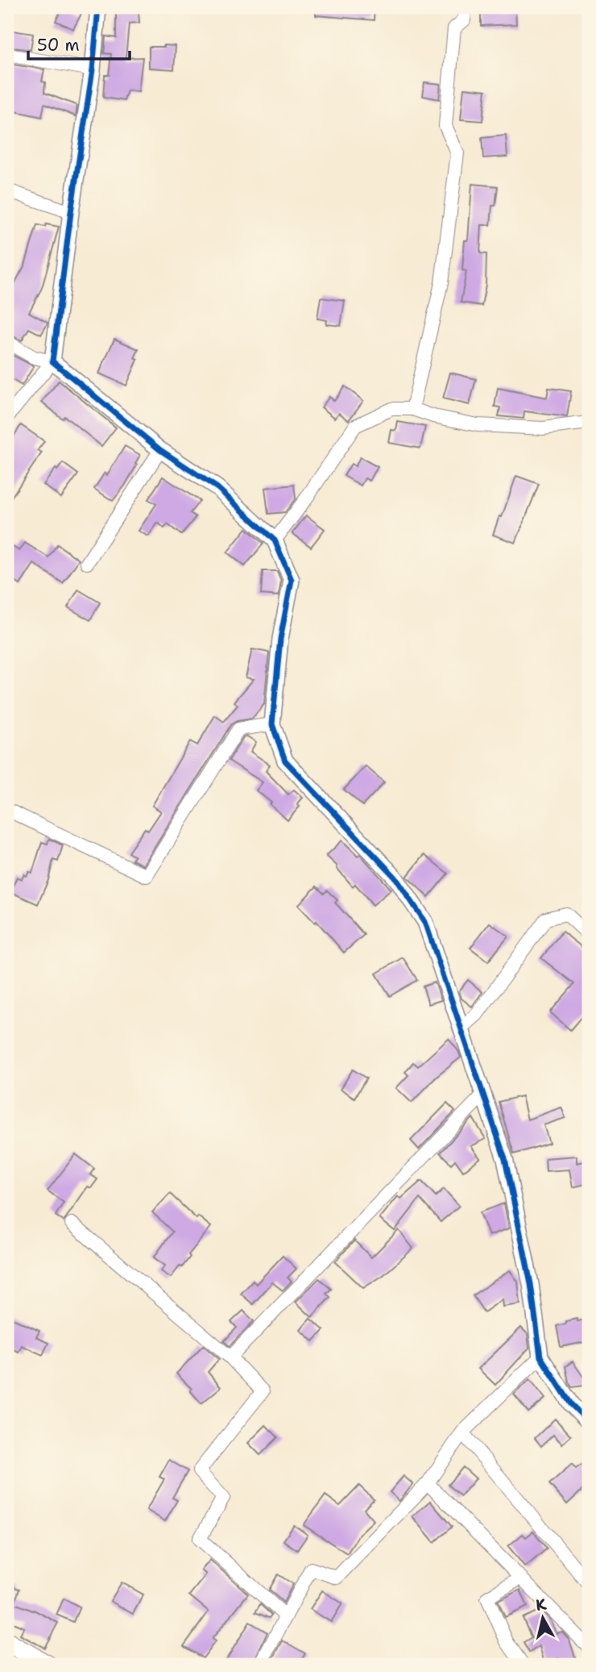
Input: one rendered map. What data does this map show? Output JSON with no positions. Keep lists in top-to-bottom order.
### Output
{
  "scale_bar": "50 m",
  "north": "top"
}
